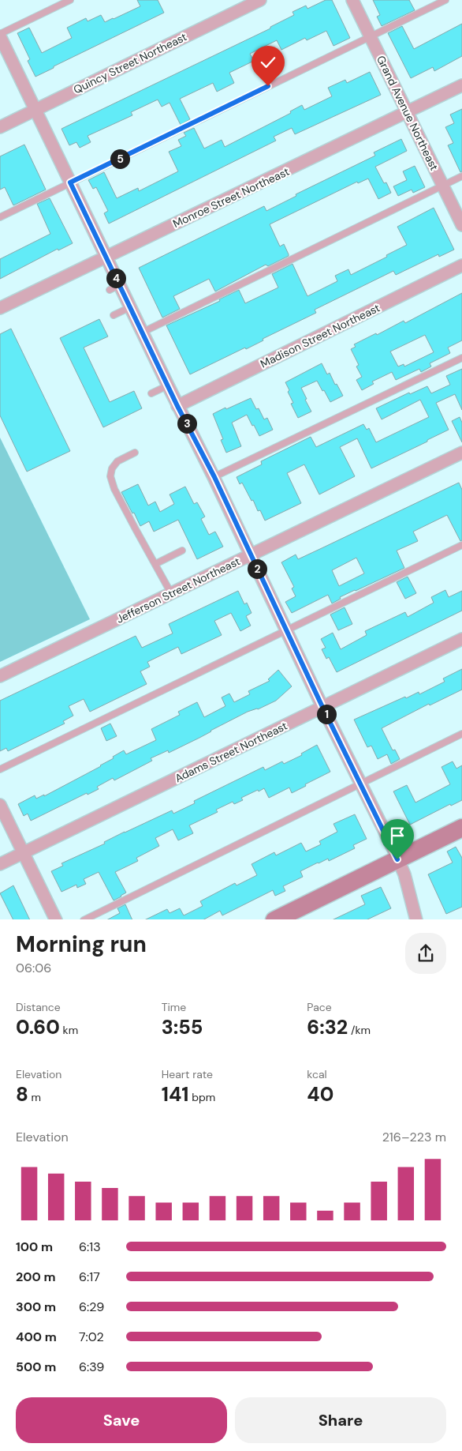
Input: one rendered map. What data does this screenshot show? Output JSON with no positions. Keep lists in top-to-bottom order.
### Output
{
  "streets": {
    "street": [
      "Quincy Street Northeast",
      "Grand Avenue Northeast",
      "Monroe Street Northeast",
      "Madison Street Northeast",
      "Jefferson Street Northeast",
      "Adams Street Northeast"
    ]
  },
  "crossings": [
    ["Grand Avenue Northeast", "Monroe Street Northeast"]
  ],
  "page": {
    "pins": [
      "5",
      "4",
      "3",
      "2",
      "1"
    ],
    "heading": ["Morning run", "06:06"],
    "stats": [
      ["Distance", "0.60 km"],
      ["Time", "3:55"],
      ["Pace", "6:32 /km"],
      ["Elevation", "8 m"],
      ["Heart rate", "141 bpm"],
      ["kcal", "40"]
    ],
    "chart": ["Elevation", "216–223 m"],
    "list": [
      {
        "name": "100 m",
        "note": "6:13"
      },
      {
        "name": "200 m",
        "note": "6:17"
      },
      {
        "name": "300 m",
        "note": "6:29"
      },
      {
        "name": "400 m",
        "note": "7:02"
      },
      {
        "name": "500 m",
        "note": "6:39"
      }
    ],
    "buttons": ["Save", "Share"]
  }
}
